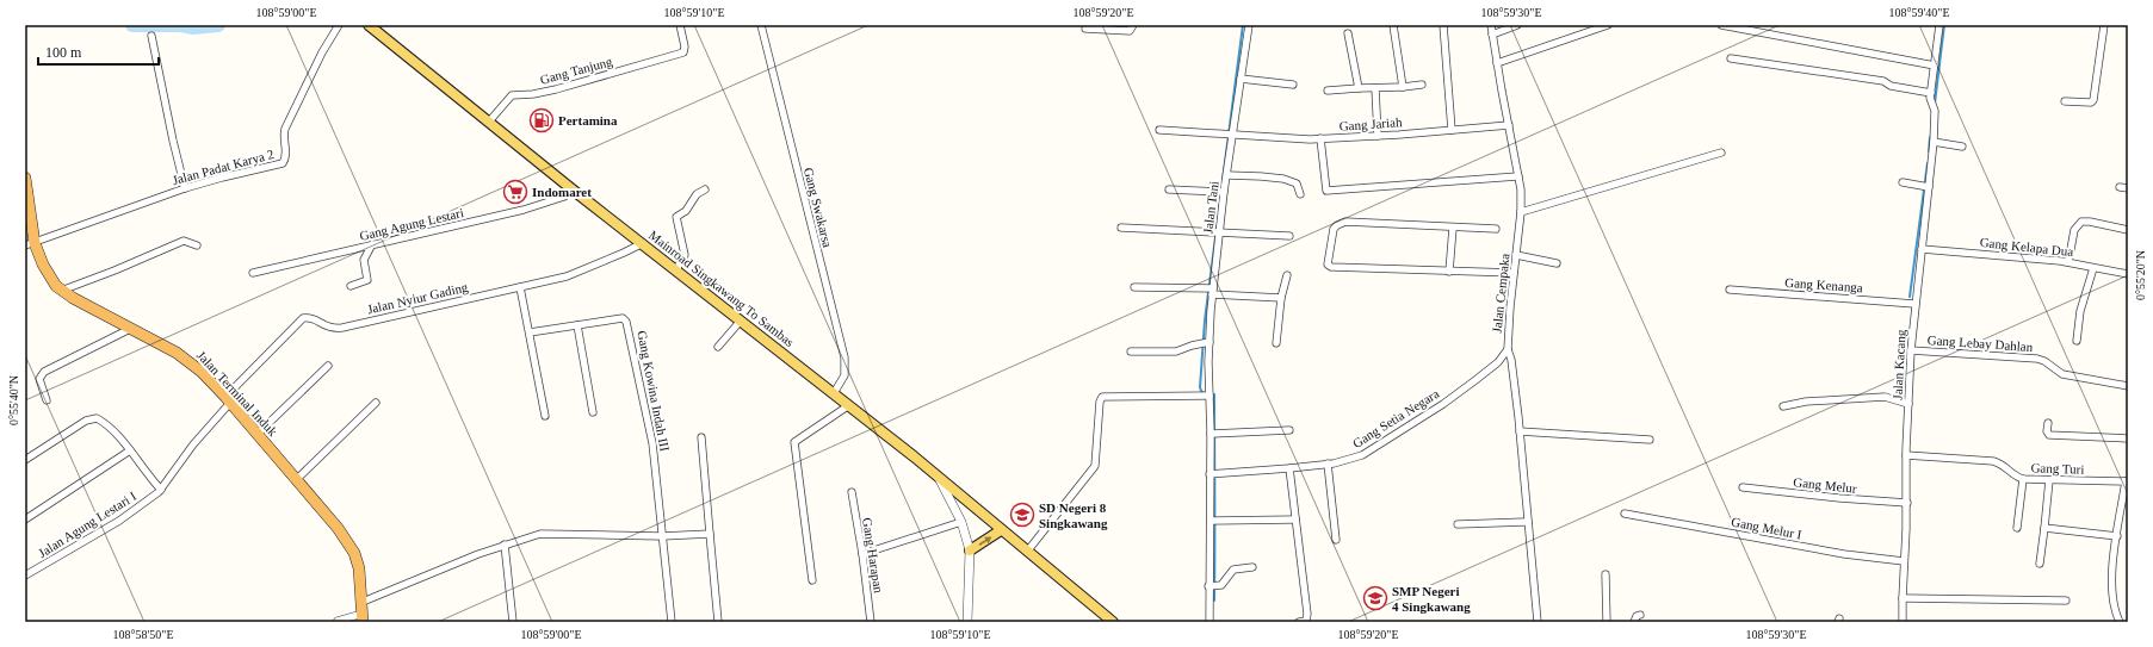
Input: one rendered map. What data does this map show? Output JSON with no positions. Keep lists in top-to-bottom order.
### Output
{
  "streets": {
    "highway": ["Jalan Terminal Induk"],
    "main road": ["Mainroad Singkawang To Sambas"],
    "street": [
      "Gang Tanjung",
      "Gang Jariah",
      "Jalan Padat Karya 2",
      "Gang Swakarsa",
      "Jalan Tani",
      "Gang Agung Lestari",
      "Gang Kelapa Dua",
      "Gang Kenanga",
      "Jalan Cempaka",
      "Jalan Nyiur Gading",
      "Gang Lebay Dahlan",
      "Jalan Kacang",
      "Gang Kowina Indah III",
      "Gang Setia Negara",
      "Gang Turi",
      "Gang Melur",
      "Jalan Agung Lestari I",
      "Gang Melur I",
      "Gang Harapan"
    ]
  },
  "crossings": [
    ["Gang Tanjung", "Mainroad Singkawang To Sambas"],
    ["Gang Jariah", "Jalan Tani"],
    ["Gang Jariah", "Jalan Cempaka"],
    ["Jalan Padat Karya 2", "Jalan Terminal Induk"],
    ["Gang Swakarsa", "Mainroad Singkawang To Sambas"],
    ["Jalan Tani", "Gang Setia Negara"],
    ["Gang Agung Lestari", "Mainroad Singkawang To Sambas"],
    ["Gang Kelapa Dua", "Jalan Kacang"],
    ["Gang Kenanga", "Jalan Kacang"],
    ["Mainroad Singkawang To Sambas", "Jalan Nyiur Gading"],
    ["Jalan Cempaka", "Gang Setia Negara"],
    ["Jalan Nyiur Gading", "Jalan Terminal Induk"],
    ["Jalan Nyiur Gading", "Jalan Agung Lestari I"],
    ["Gang Lebay Dahlan", "Jalan Kacang"],
    ["Jalan Kacang", "Gang Turi"],
    ["Jalan Kacang", "Gang Melur"],
    ["Jalan Kacang", "Gang Melur I"],
    ["Jalan Terminal Induk", "Jalan Agung Lestari I"]
  ],
  "places": {
    "fuel station": ["Pertamina"],
    "supermarket": ["Indomaret"],
    "school or university": ["SD Negeri 8 Singkawang", "SMP Negeri 4 Singkawang"]
  },
  "scale_bar": "100 m",
  "coordinates": [
    "108°59'00\"E",
    "108°59'10\"E",
    "108°59'20\"E",
    "108°59'30\"E",
    "108°59'40\"E",
    "0°55'20\"N",
    "0°55'40\"N",
    "108°58'50\"E"
  ]
}
